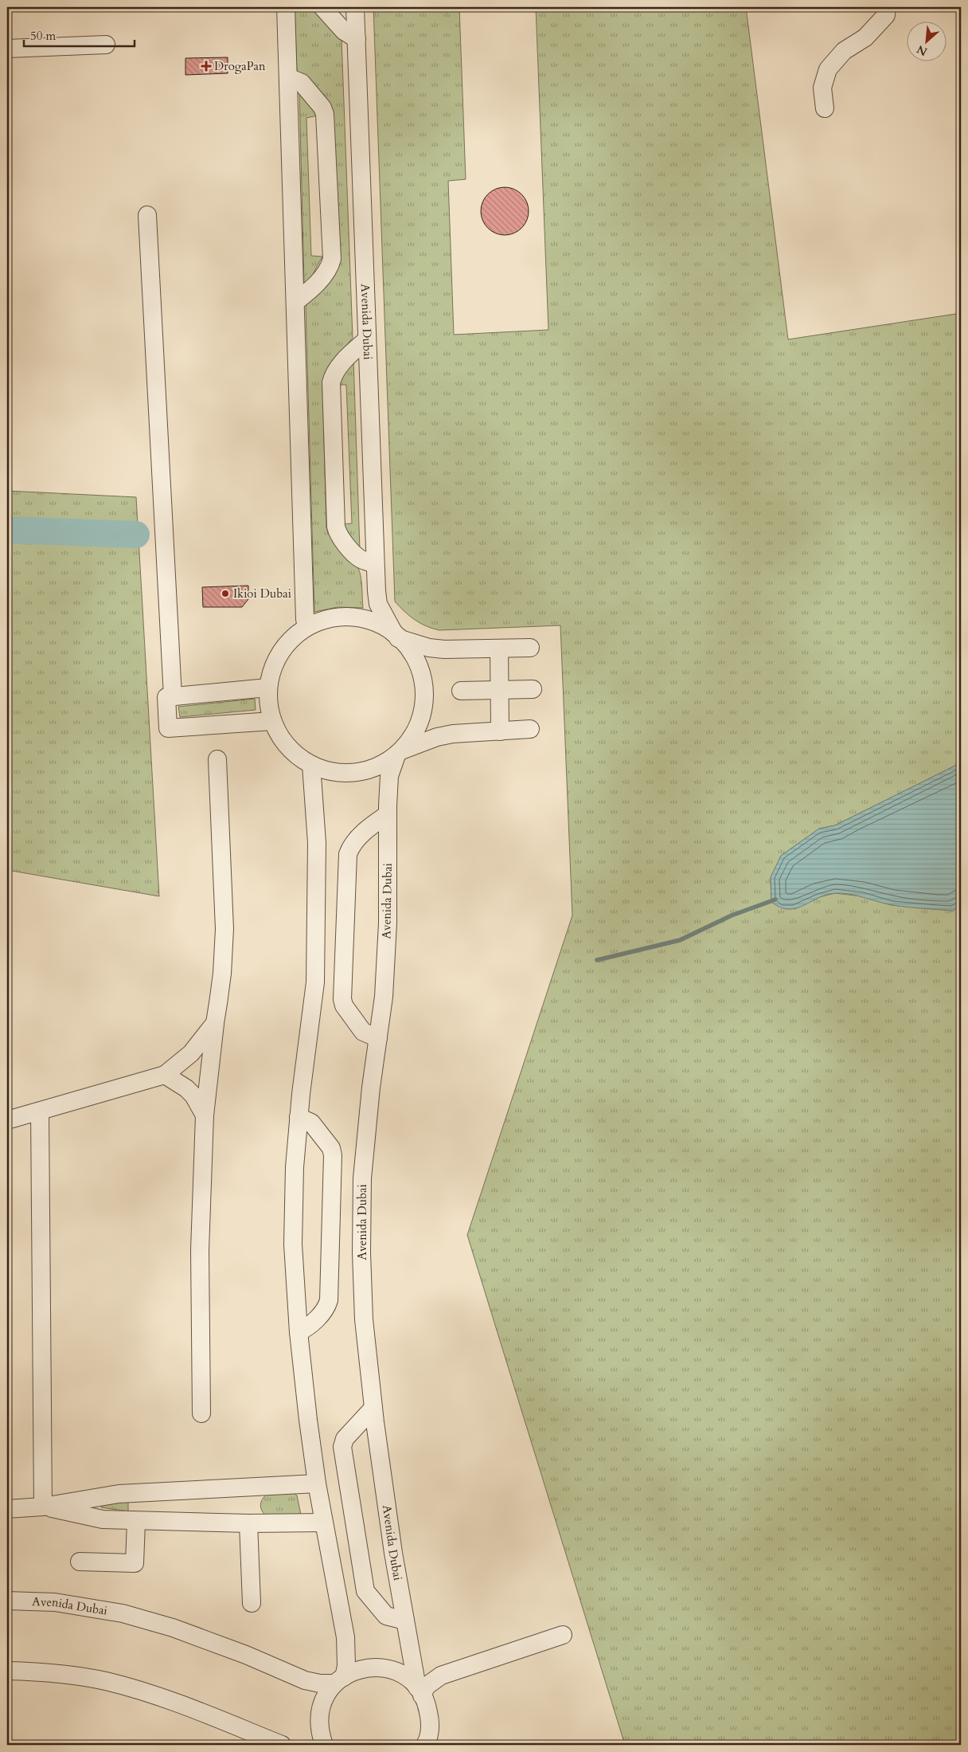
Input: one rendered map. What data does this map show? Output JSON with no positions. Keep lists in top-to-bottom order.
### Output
{
  "streets": {
    "street": ["Avenida Dubai"]
  },
  "places": {
    "health": ["DrogaPan"],
    "other": ["Ikioi Dubai"]
  },
  "scale_bar": "50 m",
  "north": "bottom left"
}
